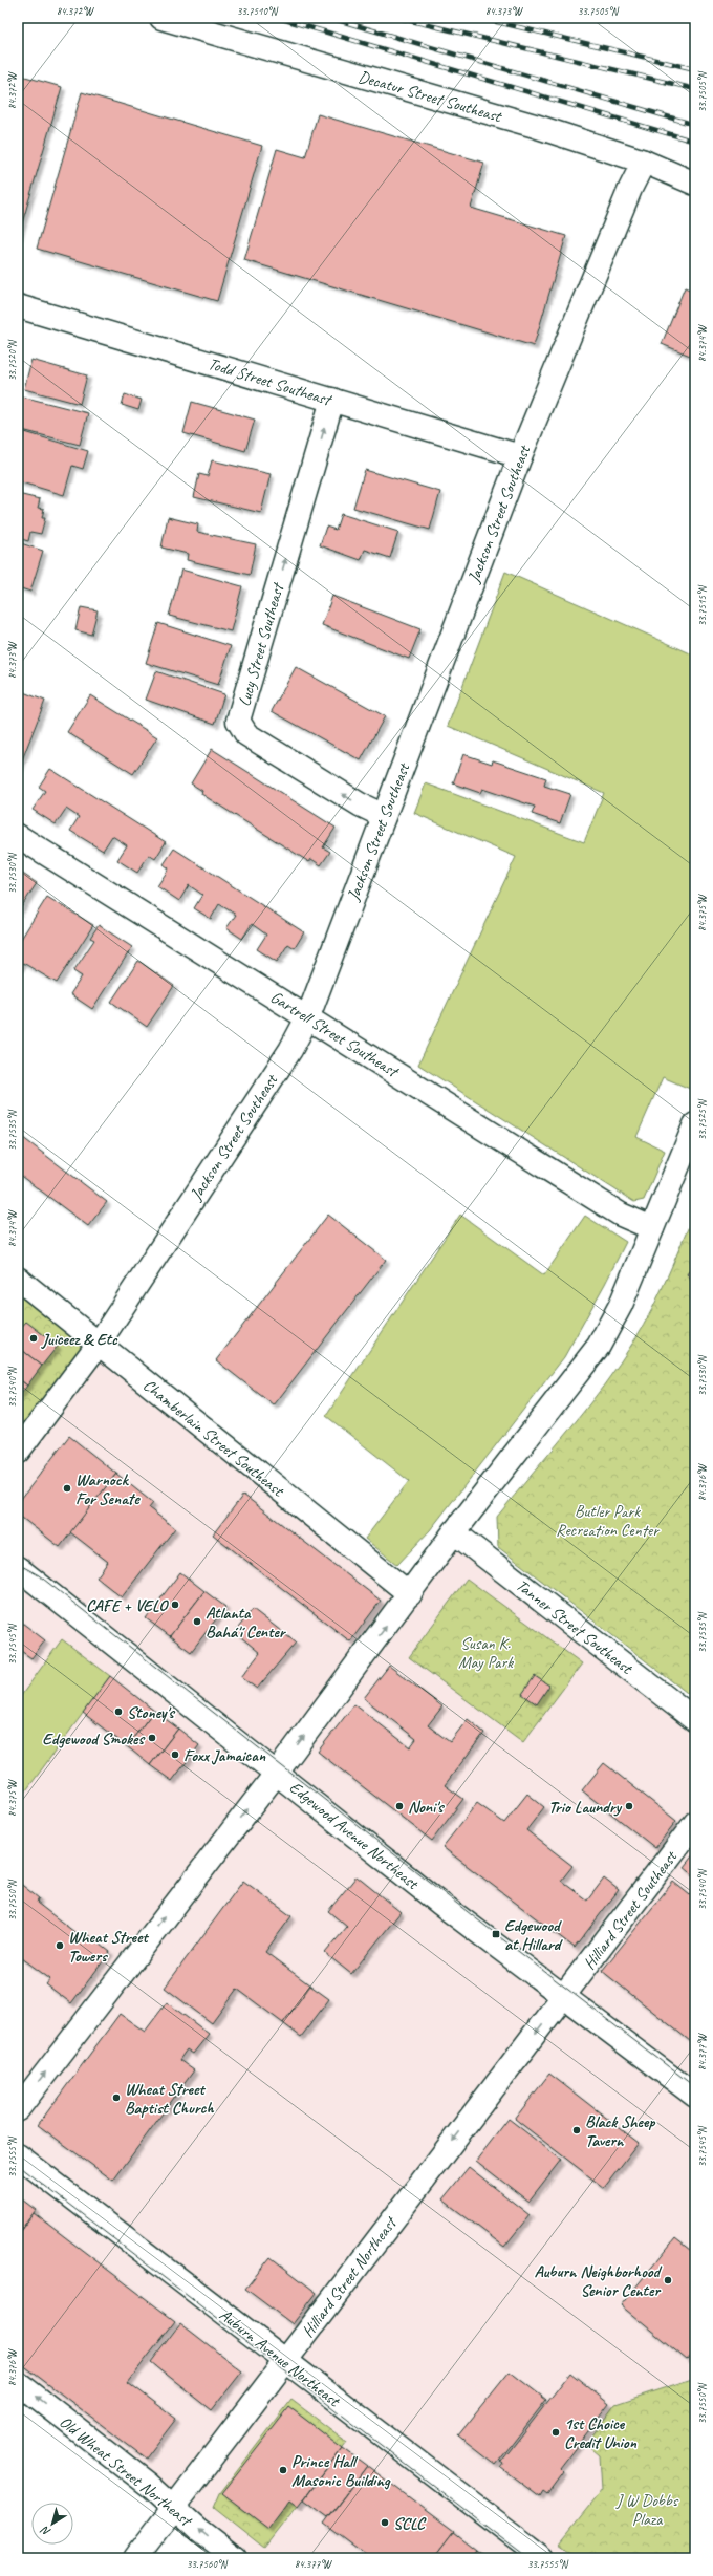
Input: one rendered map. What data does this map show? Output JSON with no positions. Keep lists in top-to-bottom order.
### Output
{
  "streets": {
    "street": [
      "Decatur Street Southeast",
      "Todd Street Southeast",
      "Jackson Street Southeast",
      "Lucy Street Southeast",
      "Gartrell Street Southeast",
      "Chamberlain Street Southeast",
      "Tanner Street Southeast",
      "Edgewood Avenue Northeast",
      "Hilliard Street Southeast",
      "Hilliard Street Northeast",
      "Auburn Avenue Northeast",
      "Old Wheat Street Northeast"
    ]
  },
  "crossings": [
    ["Decatur Street Southeast", "Jackson Street Southeast"],
    ["Todd Street Southeast", "Jackson Street Southeast"],
    ["Todd Street Southeast", "Lucy Street Southeast"],
    ["Jackson Street Southeast", "Lucy Street Southeast"],
    ["Jackson Street Southeast", "Gartrell Street Southeast"],
    ["Jackson Street Southeast", "Chamberlain Street Southeast"],
    ["Edgewood Avenue Northeast", "Hilliard Street Southeast"],
    ["Edgewood Avenue Northeast", "Hilliard Street Northeast"],
    ["Hilliard Street Southeast", "Hilliard Street Northeast"],
    ["Hilliard Street Northeast", "Auburn Avenue Northeast"],
    ["Hilliard Street Northeast", "Old Wheat Street Northeast"]
  ],
  "one_way": ["Lucy Street Southeast", "Hilliard Street Northeast", "Old Wheat Street Northeast"],
  "parks": ["Butler Park Recreation Center", "Susan K. May Park", "J W Dobbs Plaza"],
  "places": {
    "other": [
      "Juiceez & Etc",
      "Warnock For Senate",
      "CAFE + VELO",
      "Atlanta Bahá'í Center",
      "Stoney's",
      "Edgewood Smokes",
      "Foxx Jamaican",
      "Noni's",
      "Trio Laundry",
      "Wheat Street Towers",
      "Wheat Street Baptist Church",
      "Black Sheep Tavern",
      "Auburn Neighborhood Senior Center",
      "1st Choice Credit Union",
      "Prince Hall Masonic Building",
      "SCLC"
    ],
    "transit": ["Edgewood at Hillard"]
  },
  "north": "bottom left",
  "coordinates": [
    "84.372°W",
    "33.7510°N",
    "84.373°W",
    "33.7505°N",
    "84.374°W",
    "33.7520°N",
    "33.7515°N",
    "33.7530°N",
    "84.375°W",
    "33.7525°N",
    "33.7535°N",
    "33.7540°N",
    "84.376°W",
    "33.7545°N",
    "33.7550°N",
    "84.377°W",
    "33.7555°N",
    "33.7560°N"
  ]
}
